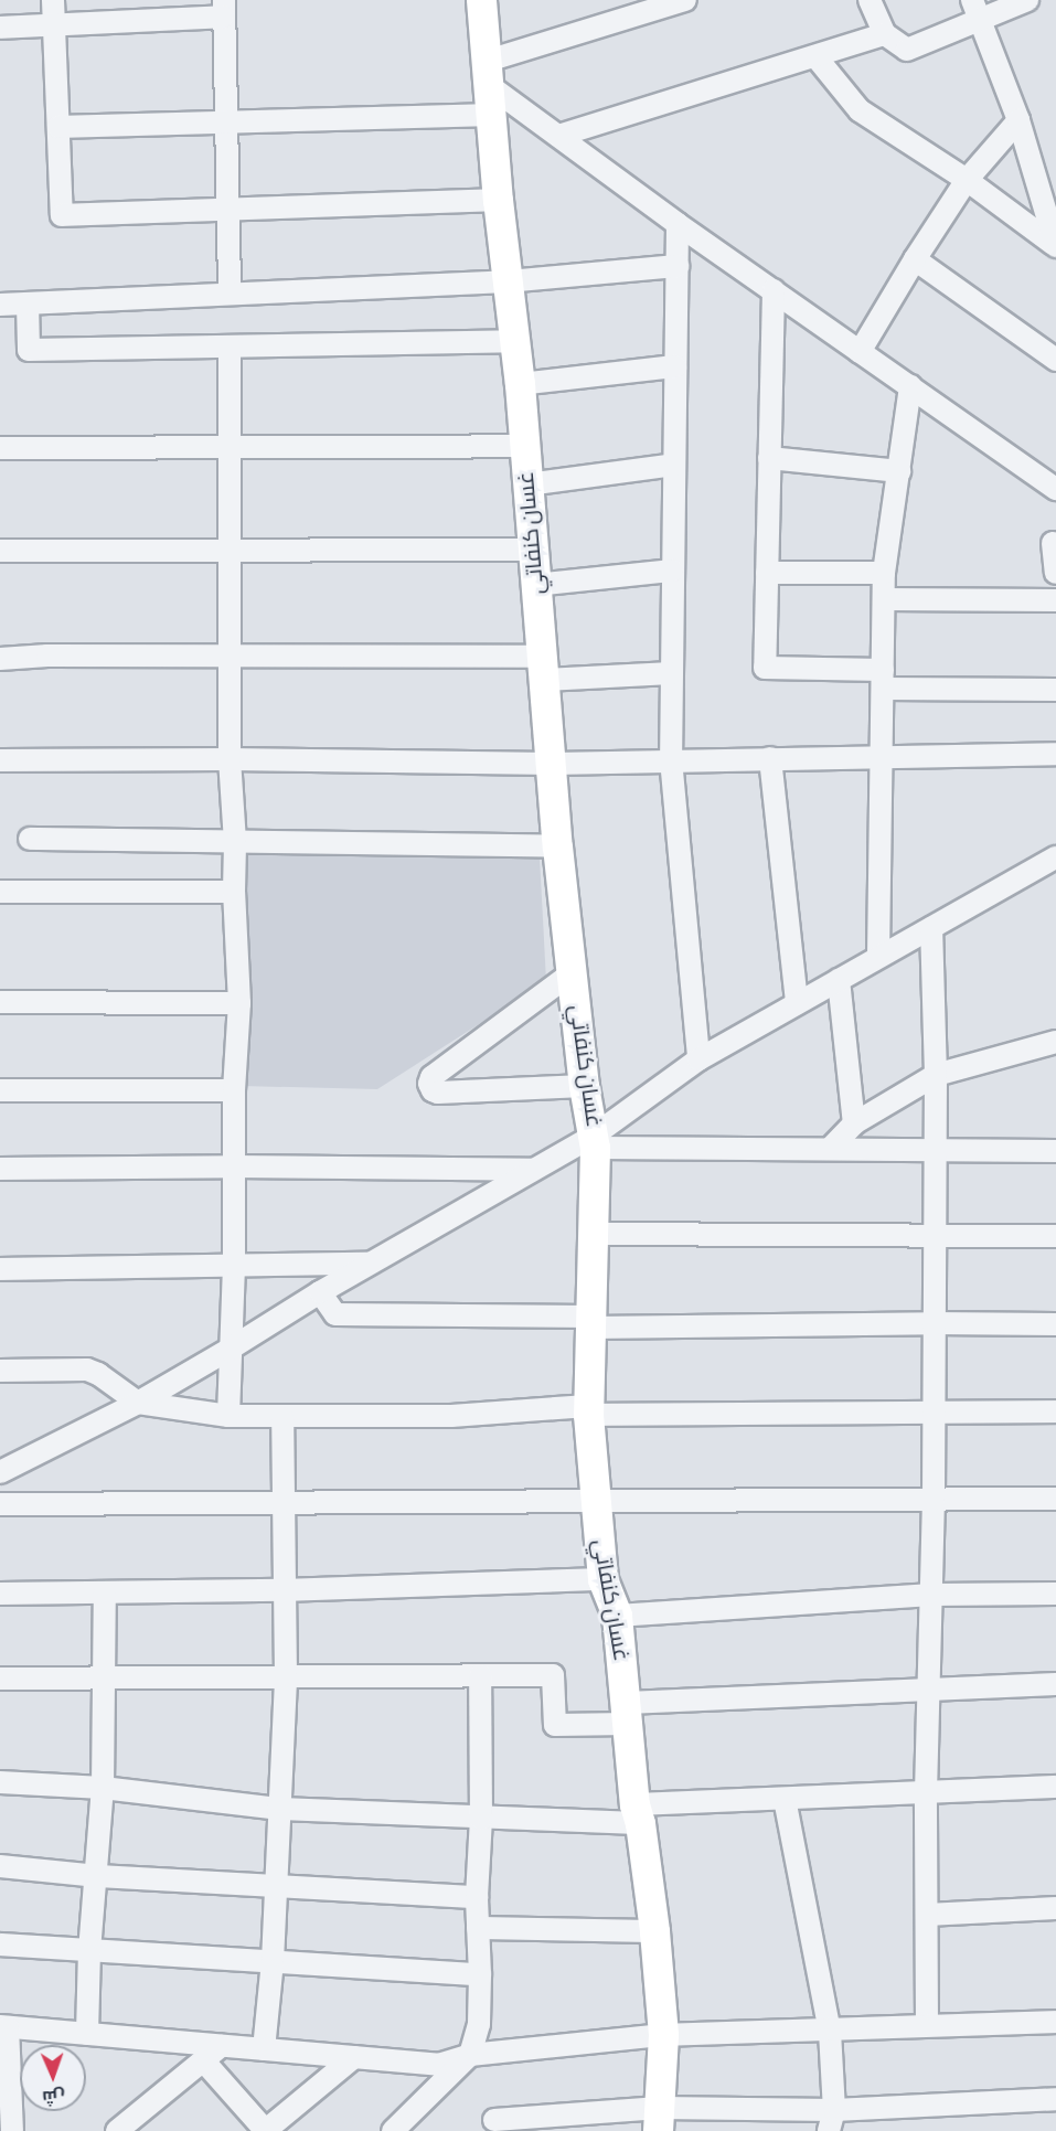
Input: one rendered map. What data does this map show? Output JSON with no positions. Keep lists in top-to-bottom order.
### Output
{
  "streets": {
    "street": ["غسان كنفاتي"]
  },
  "north": "bottom"
}
